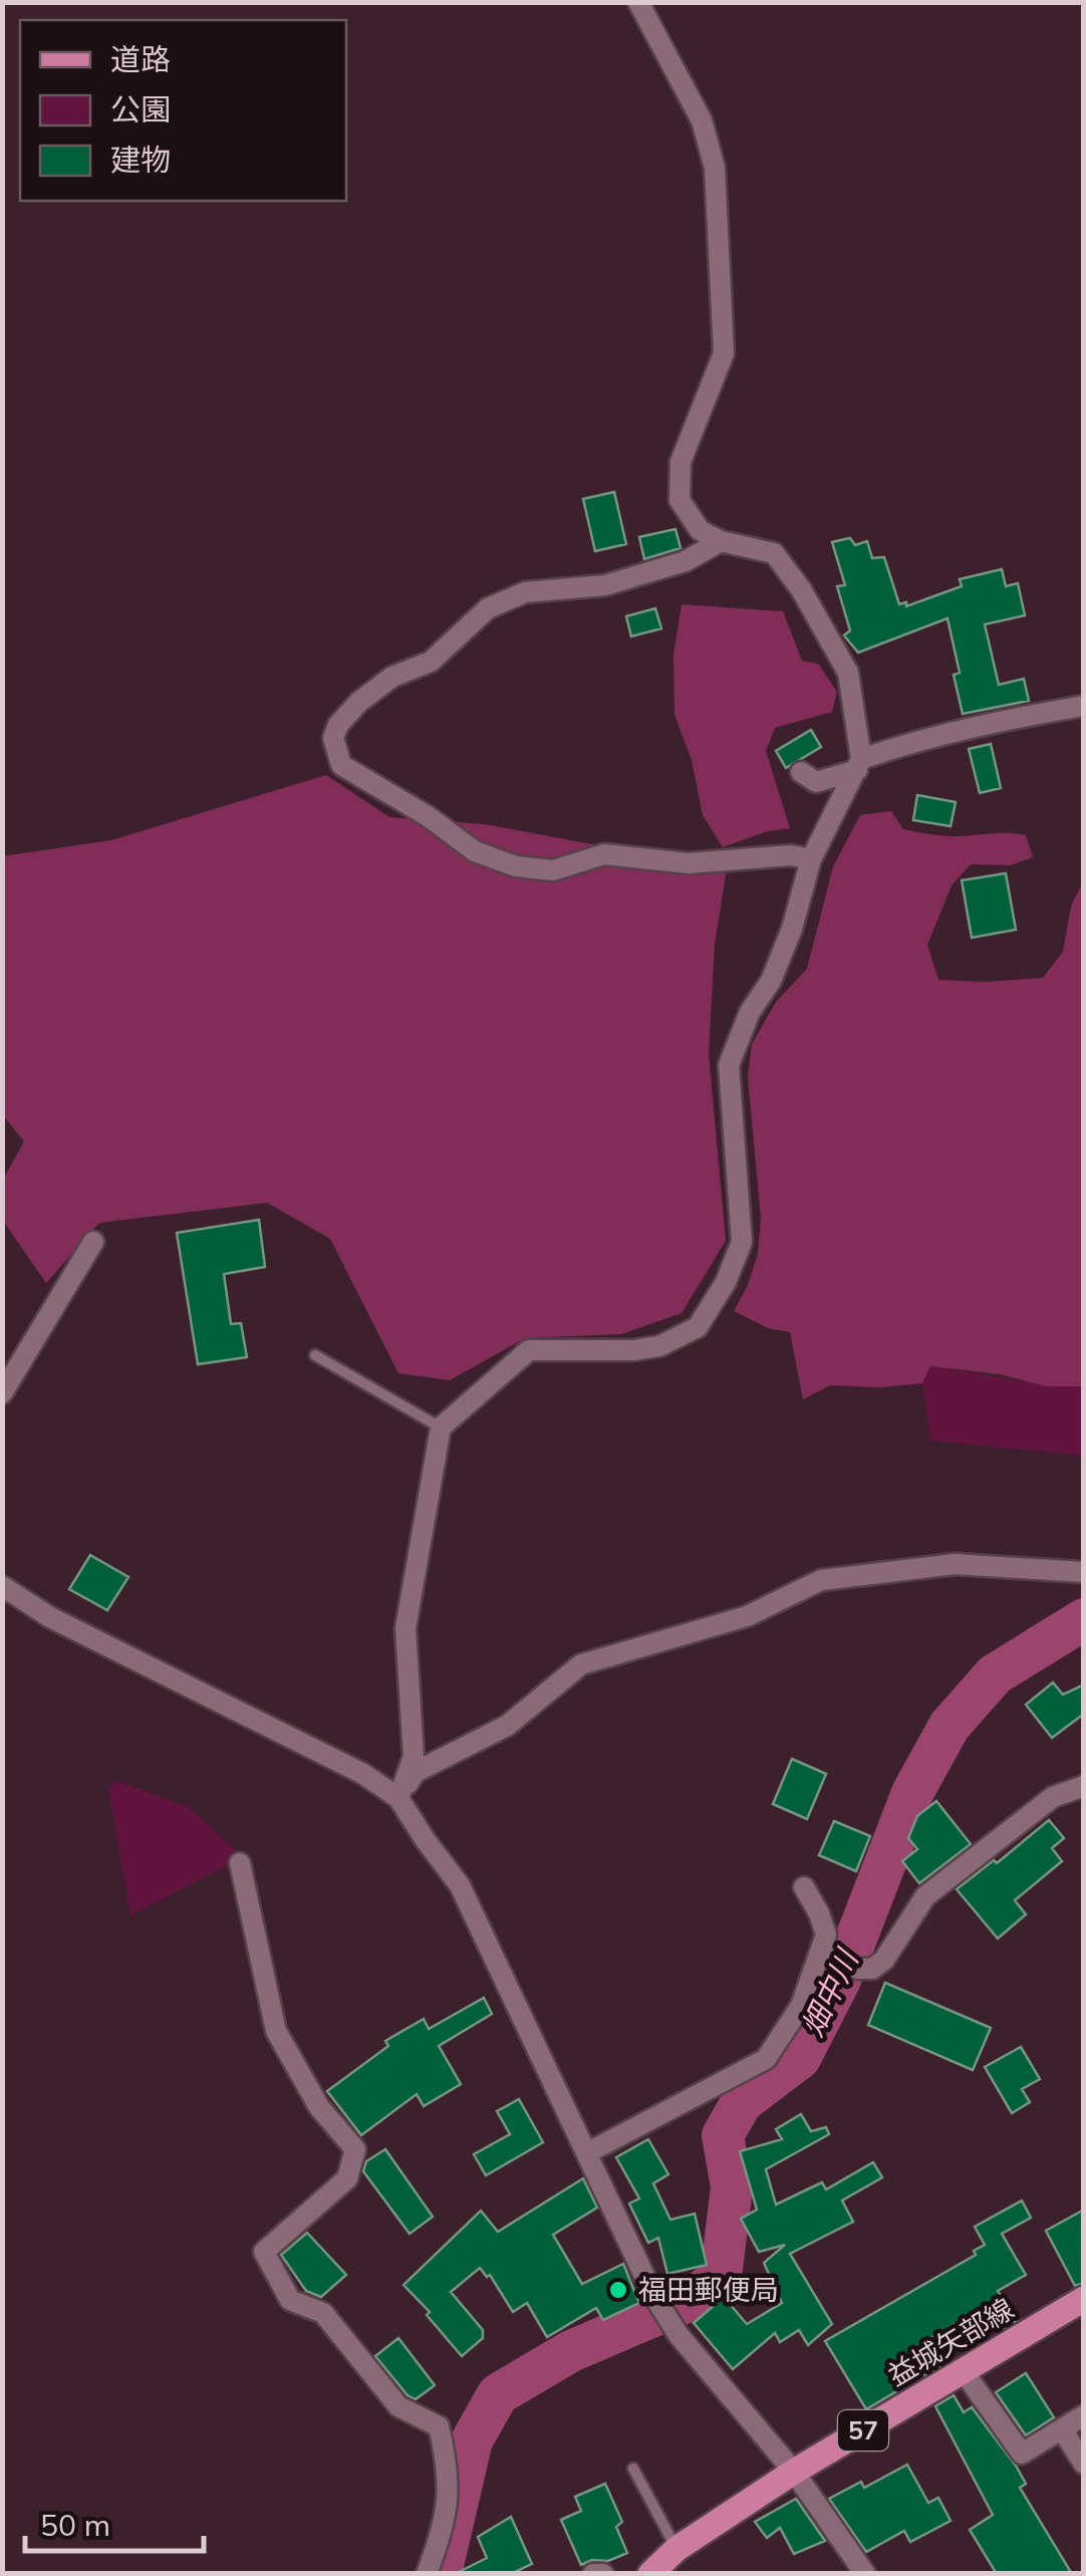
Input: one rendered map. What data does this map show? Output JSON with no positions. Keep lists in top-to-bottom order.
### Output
{
  "streets": {
    "main road": ["益城矢部線", "57"]
  },
  "water": ["畑中川"],
  "places": ["福田郵便局"],
  "legend": ["道路", "公園", "建物"],
  "scale_bar": "50 m"
}
